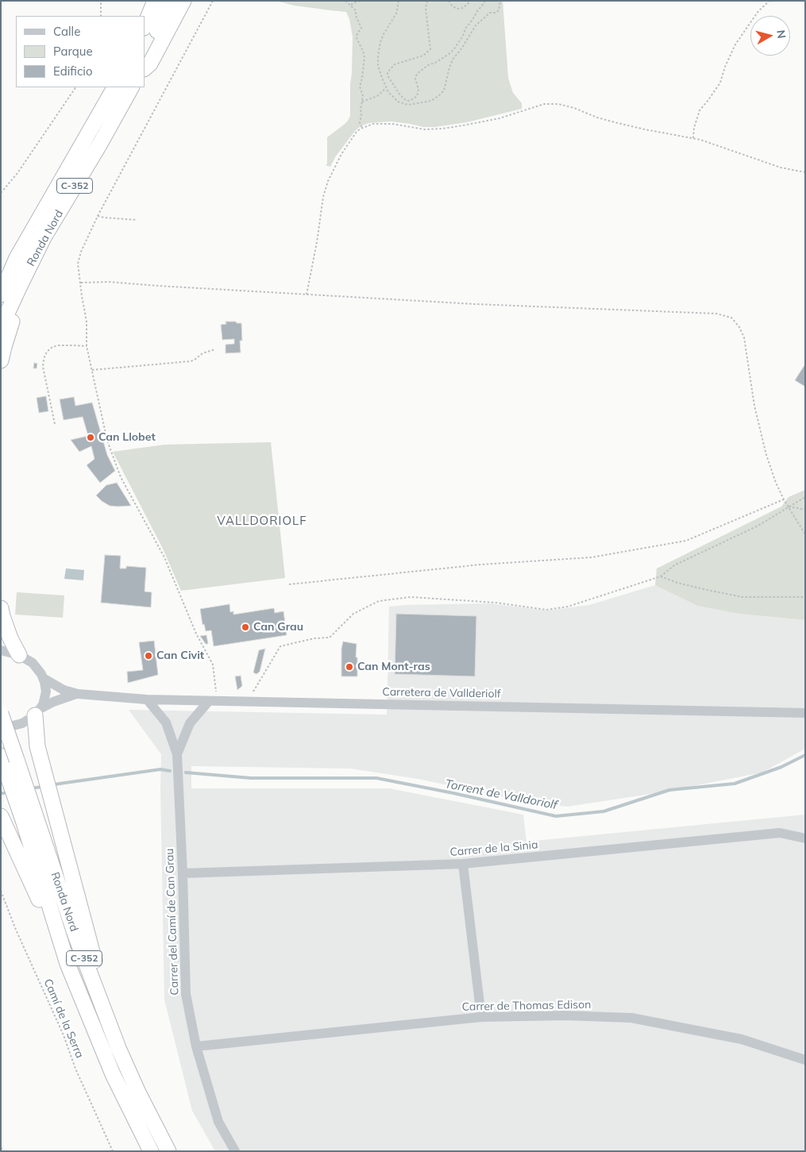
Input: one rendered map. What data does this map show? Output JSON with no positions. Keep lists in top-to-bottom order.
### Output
{
  "streets": {
    "highway": ["C-352", "Ronda Nord"],
    "street": [
      "Carretera de Vallderiolf",
      "Carrer de la Sinia",
      "Carrer del Camí de Can Grau",
      "Carrer de Thomas Edison"
    ],
    "path": ["Camí de la Serra"]
  },
  "crossings": [
    ["Carretera de Vallderiolf", "Carrer del Camí de Can Grau"],
    ["Carrer de la Sinia", "Carrer del Camí de Can Grau"],
    ["Carrer del Camí de Can Grau", "Carrer de Thomas Edison"]
  ],
  "districts": ["VALLDORIOLF"],
  "water": ["Torrent de Valldoriolf"],
  "places": [
    "Can Llobet",
    "Can Grau",
    "Can Civit",
    "Can Mont-ras"
  ],
  "legend": ["Calle", "Parque", "Edificio"],
  "north": "right"
}
